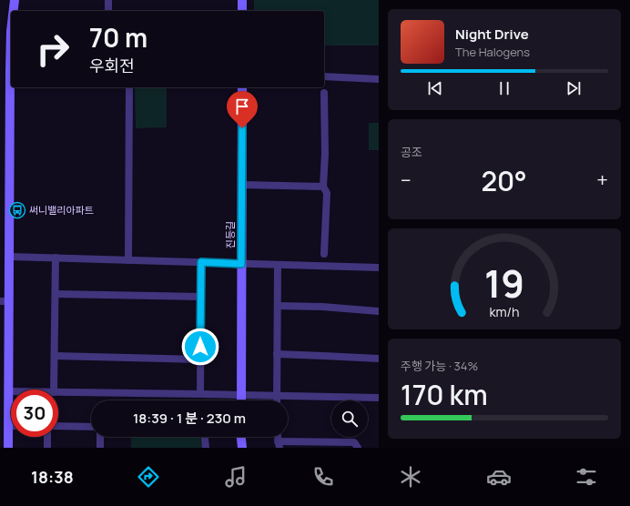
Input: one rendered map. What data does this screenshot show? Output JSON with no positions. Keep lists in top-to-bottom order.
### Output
{
  "streets": {
    "street": ["진등길"]
  },
  "places": {
    "bus stop": ["써니밸리아파트"]
  },
  "page": {
    "turn": ["70 m", "우회전"],
    "song": ["Night Drive", "The Halogens"],
    "tile": [
      "공조",
      ["주행 가능 · 34%", "170 km"]
    ],
    "heat": ["−", "20°", "+"],
    "limit": "30",
    "trip": "18:39 · 1 분 · 230 m",
    "tabs": "18:38",
    "gauge": ["19", "km/h"]
  }
}
